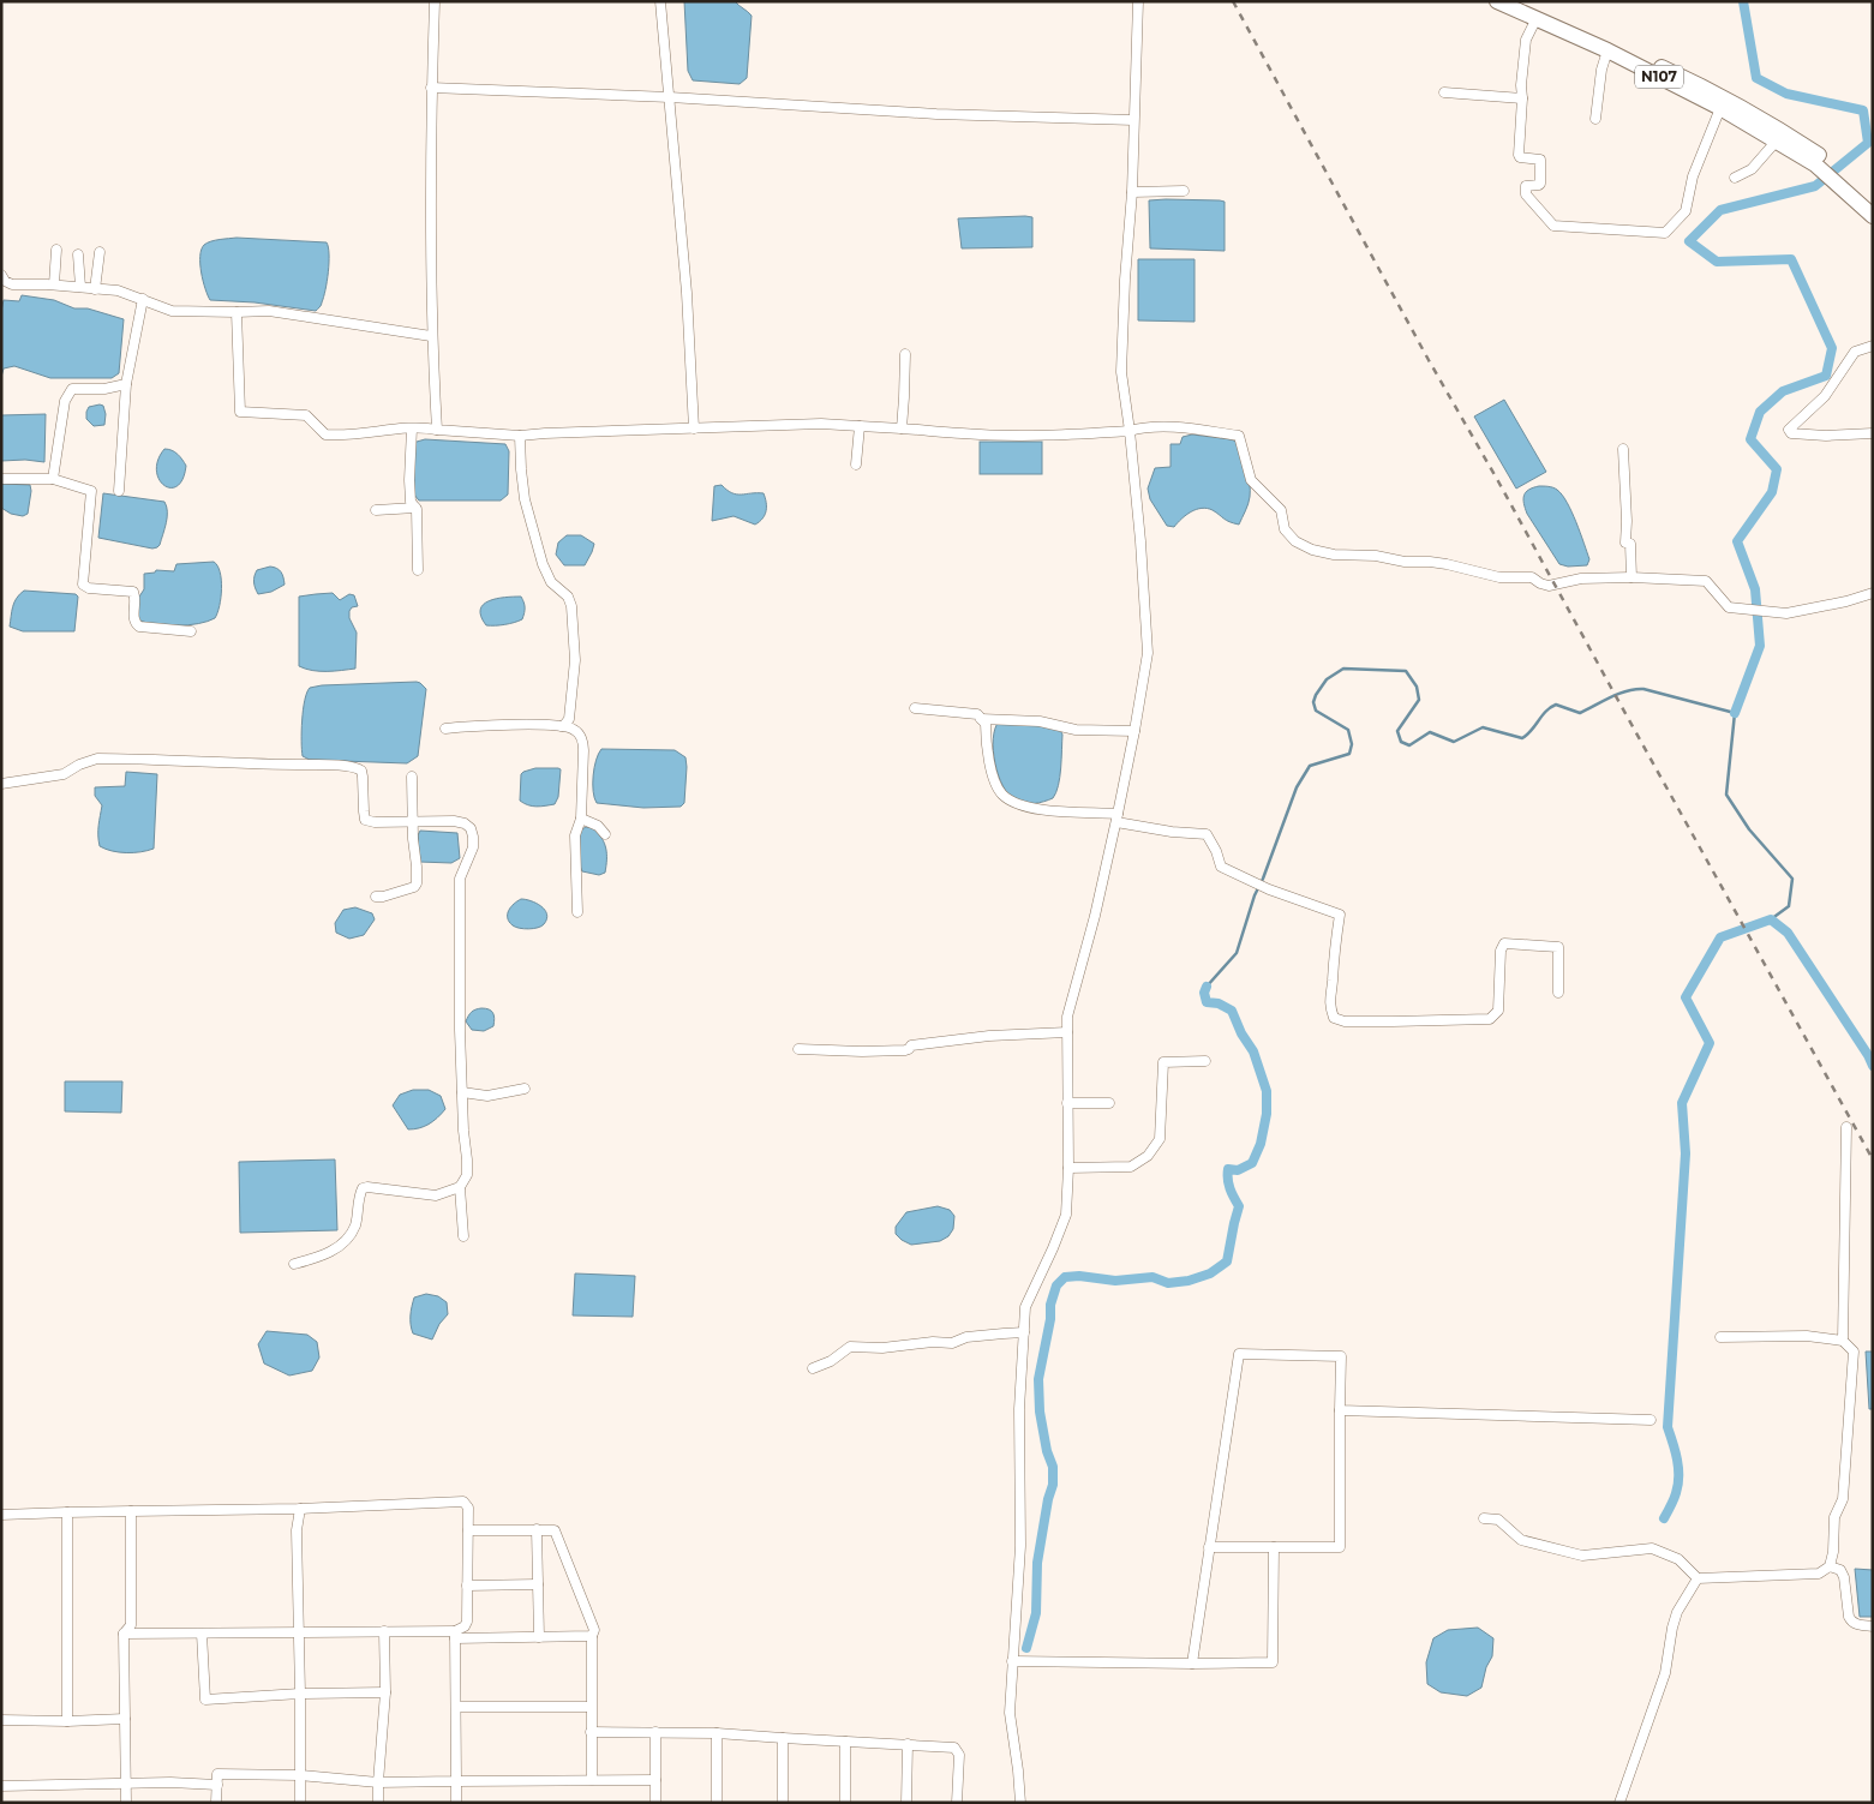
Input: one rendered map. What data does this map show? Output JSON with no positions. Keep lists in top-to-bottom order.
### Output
{
  "streets": {
    "highway": ["N107"]
  }
}
